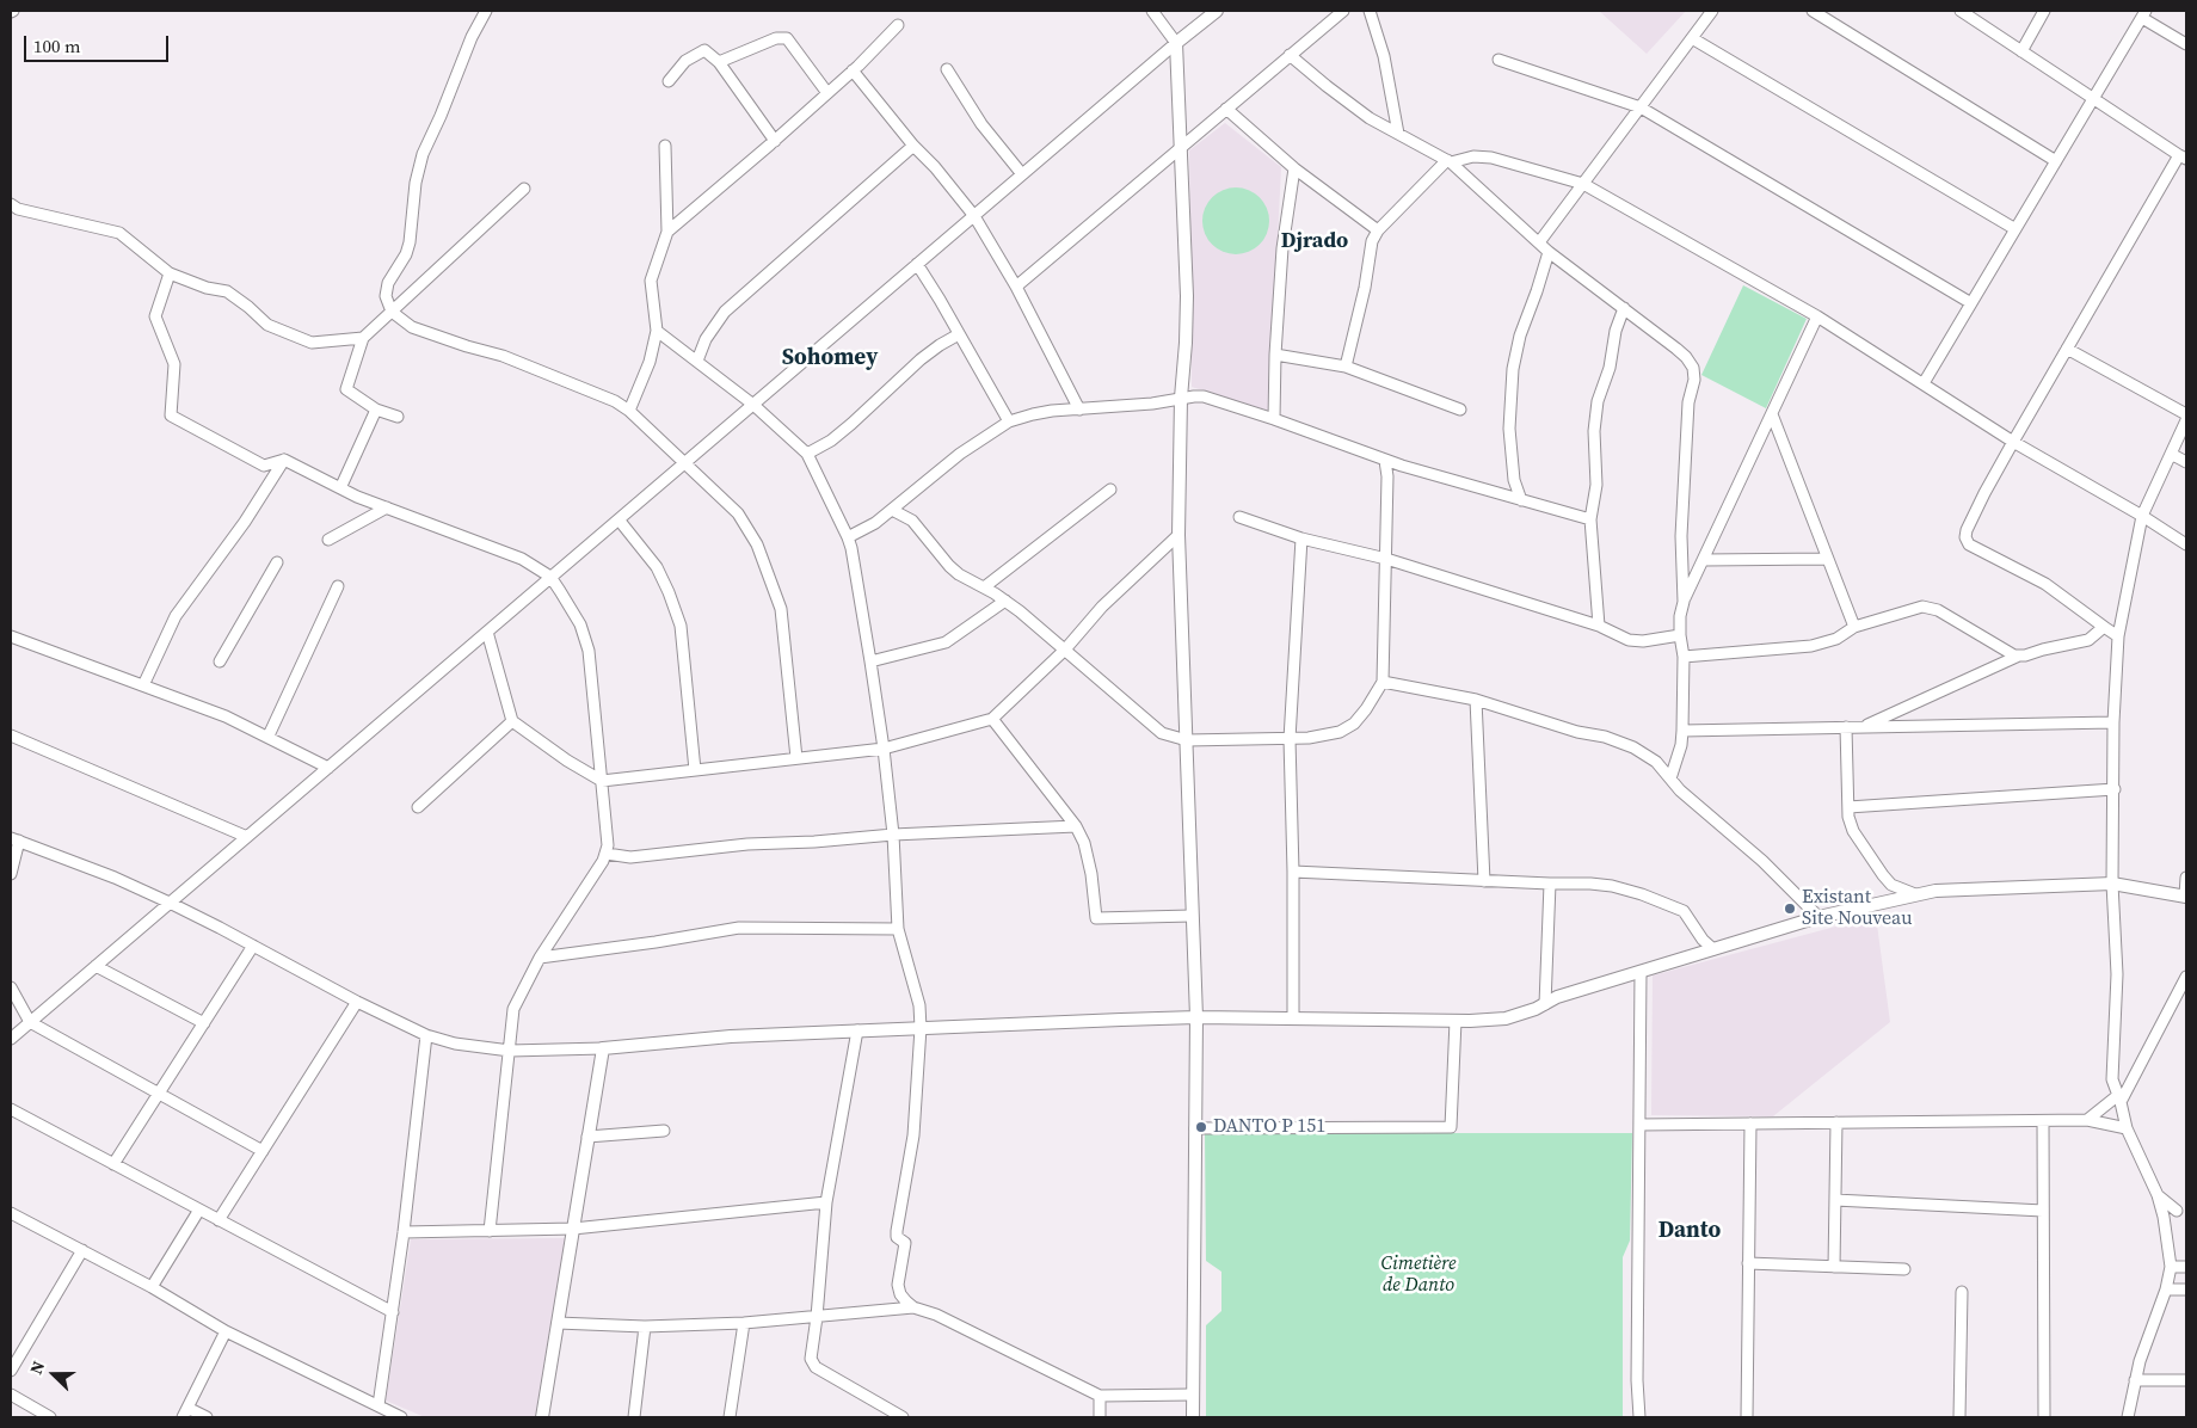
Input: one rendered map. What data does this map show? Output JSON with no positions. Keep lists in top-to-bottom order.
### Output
{
  "districts": ["Djrado", "Sohomey", "Danto"],
  "parks": ["Cimetière de Danto"],
  "places": ["Existant Site Nouveau", "DANTO P 151"],
  "scale_bar": "100 m",
  "north": "left"
}
